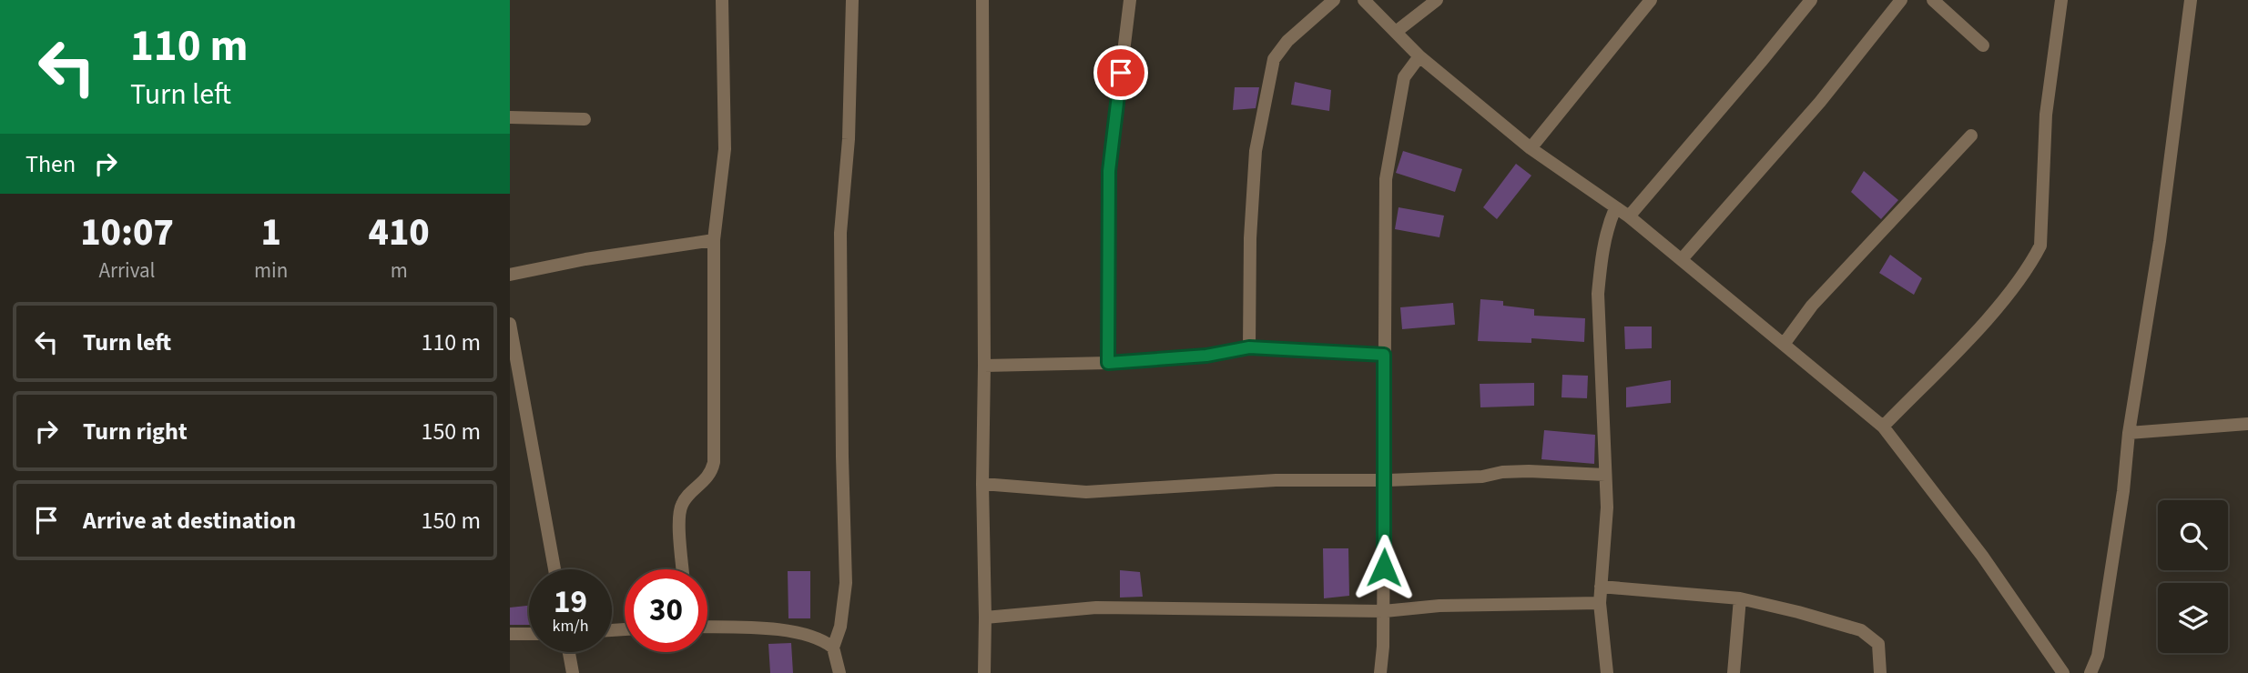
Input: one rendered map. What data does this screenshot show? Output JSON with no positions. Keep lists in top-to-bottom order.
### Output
{
  "page": {
    "turn": ["110 m", "Turn left"],
    "then": "Then",
    "eta": [
      "10:07",
      "Arrival",
      "1",
      "min",
      "410",
      "m"
    ],
    "list": [
      {
        "name": "Turn left",
        "value": "110 m"
      },
      {
        "name": "Turn right",
        "value": "150 m"
      },
      {
        "name": "Arrive at destination",
        "value": "150 m"
      }
    ],
    "speed": "19 km/h",
    "limit": "30"
  }
}
